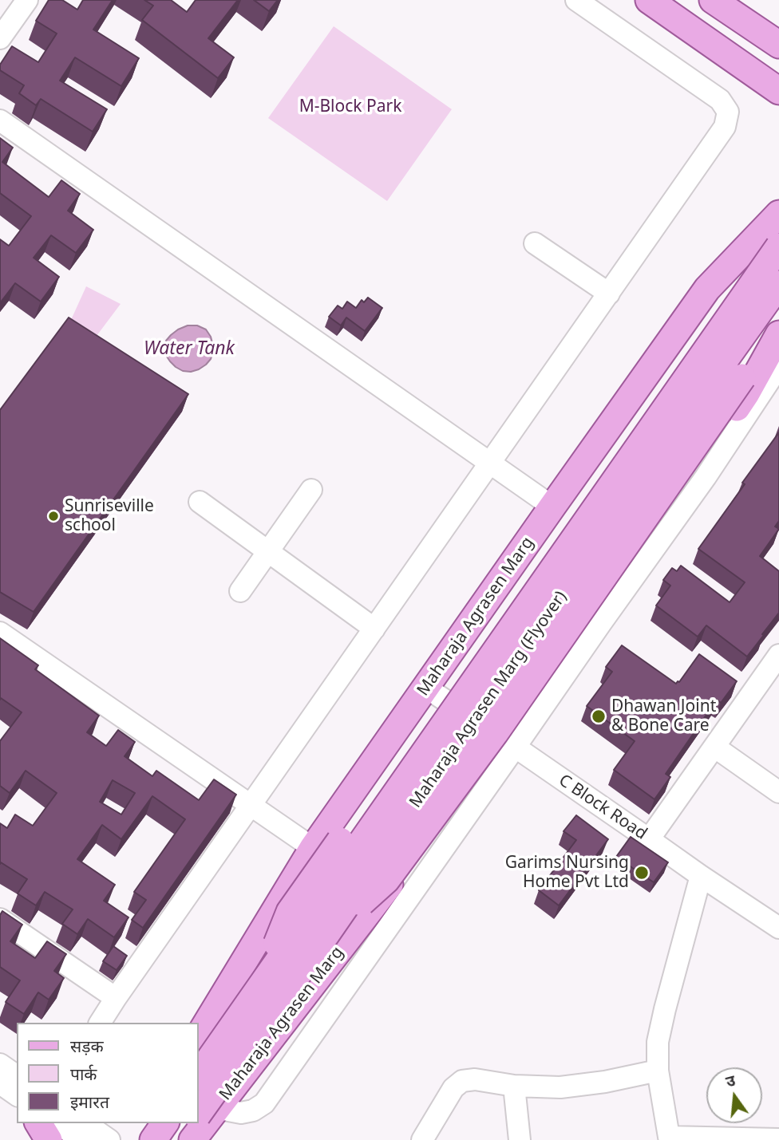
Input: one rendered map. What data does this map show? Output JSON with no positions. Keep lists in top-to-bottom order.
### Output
{
  "streets": {
    "main road": ["Maharaja Agrasen Marg", "Maharaja Agrasen Marg (Flyover)"],
    "street": ["C Block Road"]
  },
  "crossings": [
    ["Maharaja Agrasen Marg", "Maharaja Agrasen Marg (Flyover)"],
    ["Maharaja Agrasen Marg", "C Block Road"]
  ],
  "water": ["Water Tank"],
  "parks": ["M-Block Park"],
  "places": ["Sunriseville school", "Dhawan Joint & Bone Care", "Garims Nursing Home Pvt Ltd"],
  "legend": ["सड़क", "पार्क", "इमारत"],
  "north": "top"
}
